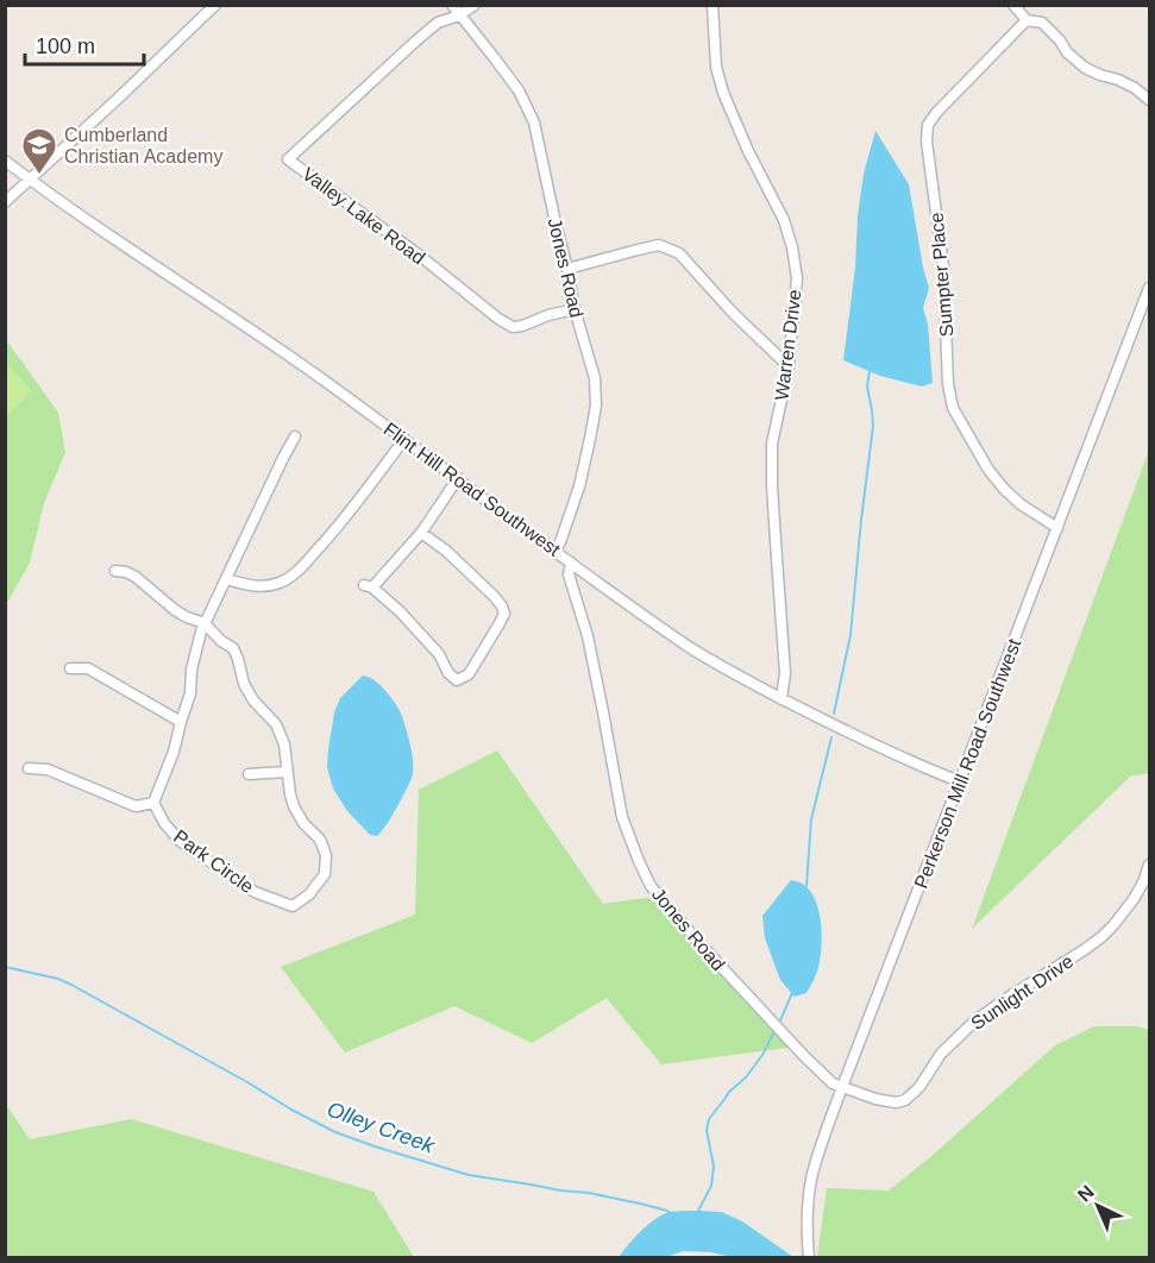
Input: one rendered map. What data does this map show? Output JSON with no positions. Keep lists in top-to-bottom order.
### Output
{
  "streets": {
    "street": [
      "Valley Lake Road",
      "Jones Road",
      "Sumpter Place",
      "Warren Drive",
      "Flint Hill Road Southwest",
      "Perkerson Mill Road Southwest",
      "Park Circle",
      "Sunlight Drive"
    ]
  },
  "crossings": [
    ["Valley Lake Road", "Jones Road"],
    ["Jones Road", "Flint Hill Road Southwest"],
    ["Jones Road", "Perkerson Mill Road Southwest"],
    ["Jones Road", "Sunlight Drive"],
    ["Sumpter Place", "Perkerson Mill Road Southwest"],
    ["Warren Drive", "Flint Hill Road Southwest"],
    ["Flint Hill Road Southwest", "Perkerson Mill Road Southwest"],
    ["Perkerson Mill Road Southwest", "Sunlight Drive"]
  ],
  "water": ["Olley Creek"],
  "places": {
    "school or university": ["Cumberland Christian Academy"]
  },
  "scale_bar": "100 m",
  "north": "top left"
}
